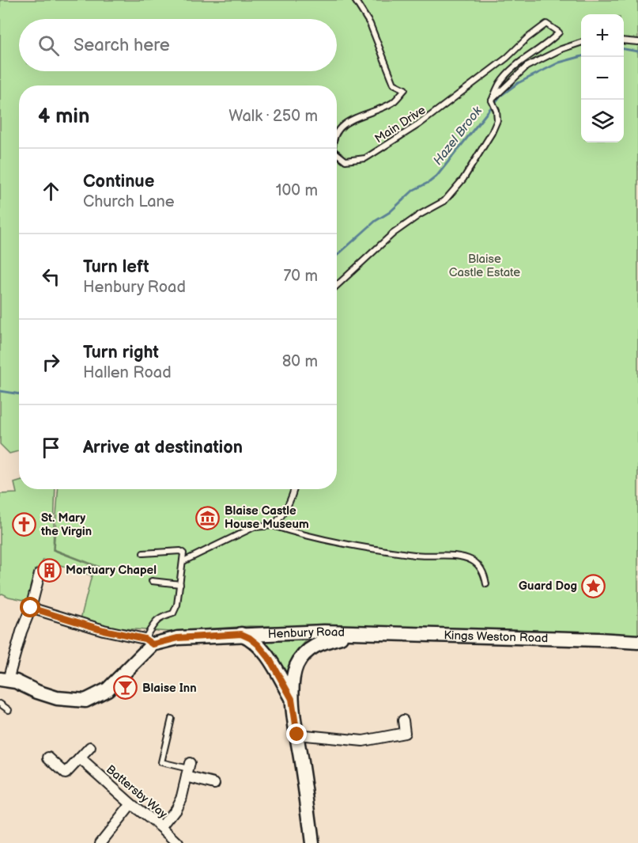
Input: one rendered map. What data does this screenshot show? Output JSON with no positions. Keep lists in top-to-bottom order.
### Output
{
  "streets": {
    "main road": ["Henbury Road", "Kings Weston Road"],
    "street": ["Battersby Way"],
    "lane": ["Main Drive"]
  },
  "crossings": [
    ["Henbury Road", "Kings Weston Road"]
  ],
  "water": ["Hazel Brook"],
  "parks": ["Blaise Castle Estate"],
  "places": {
    "museum": ["Blaise Castle House Museum"],
    "church": ["St. Mary the Virgin"],
    "building": ["Mortuary Chapel"],
    "place": ["Guard Dog"],
    "bar": ["Blaise Inn"]
  },
  "page": {
    "map_buttons": ["+", "−"],
    "search": "Search here",
    "heading": ["4 min", "Walk · 250 m"],
    "list": [
      ["Continue", "Church Lane", "100 m"],
      ["Turn left", "Henbury Road", "70 m"],
      ["Turn right", "Hallen Road", "80 m"],
      "Arrive at destination"
    ]
  }
}
